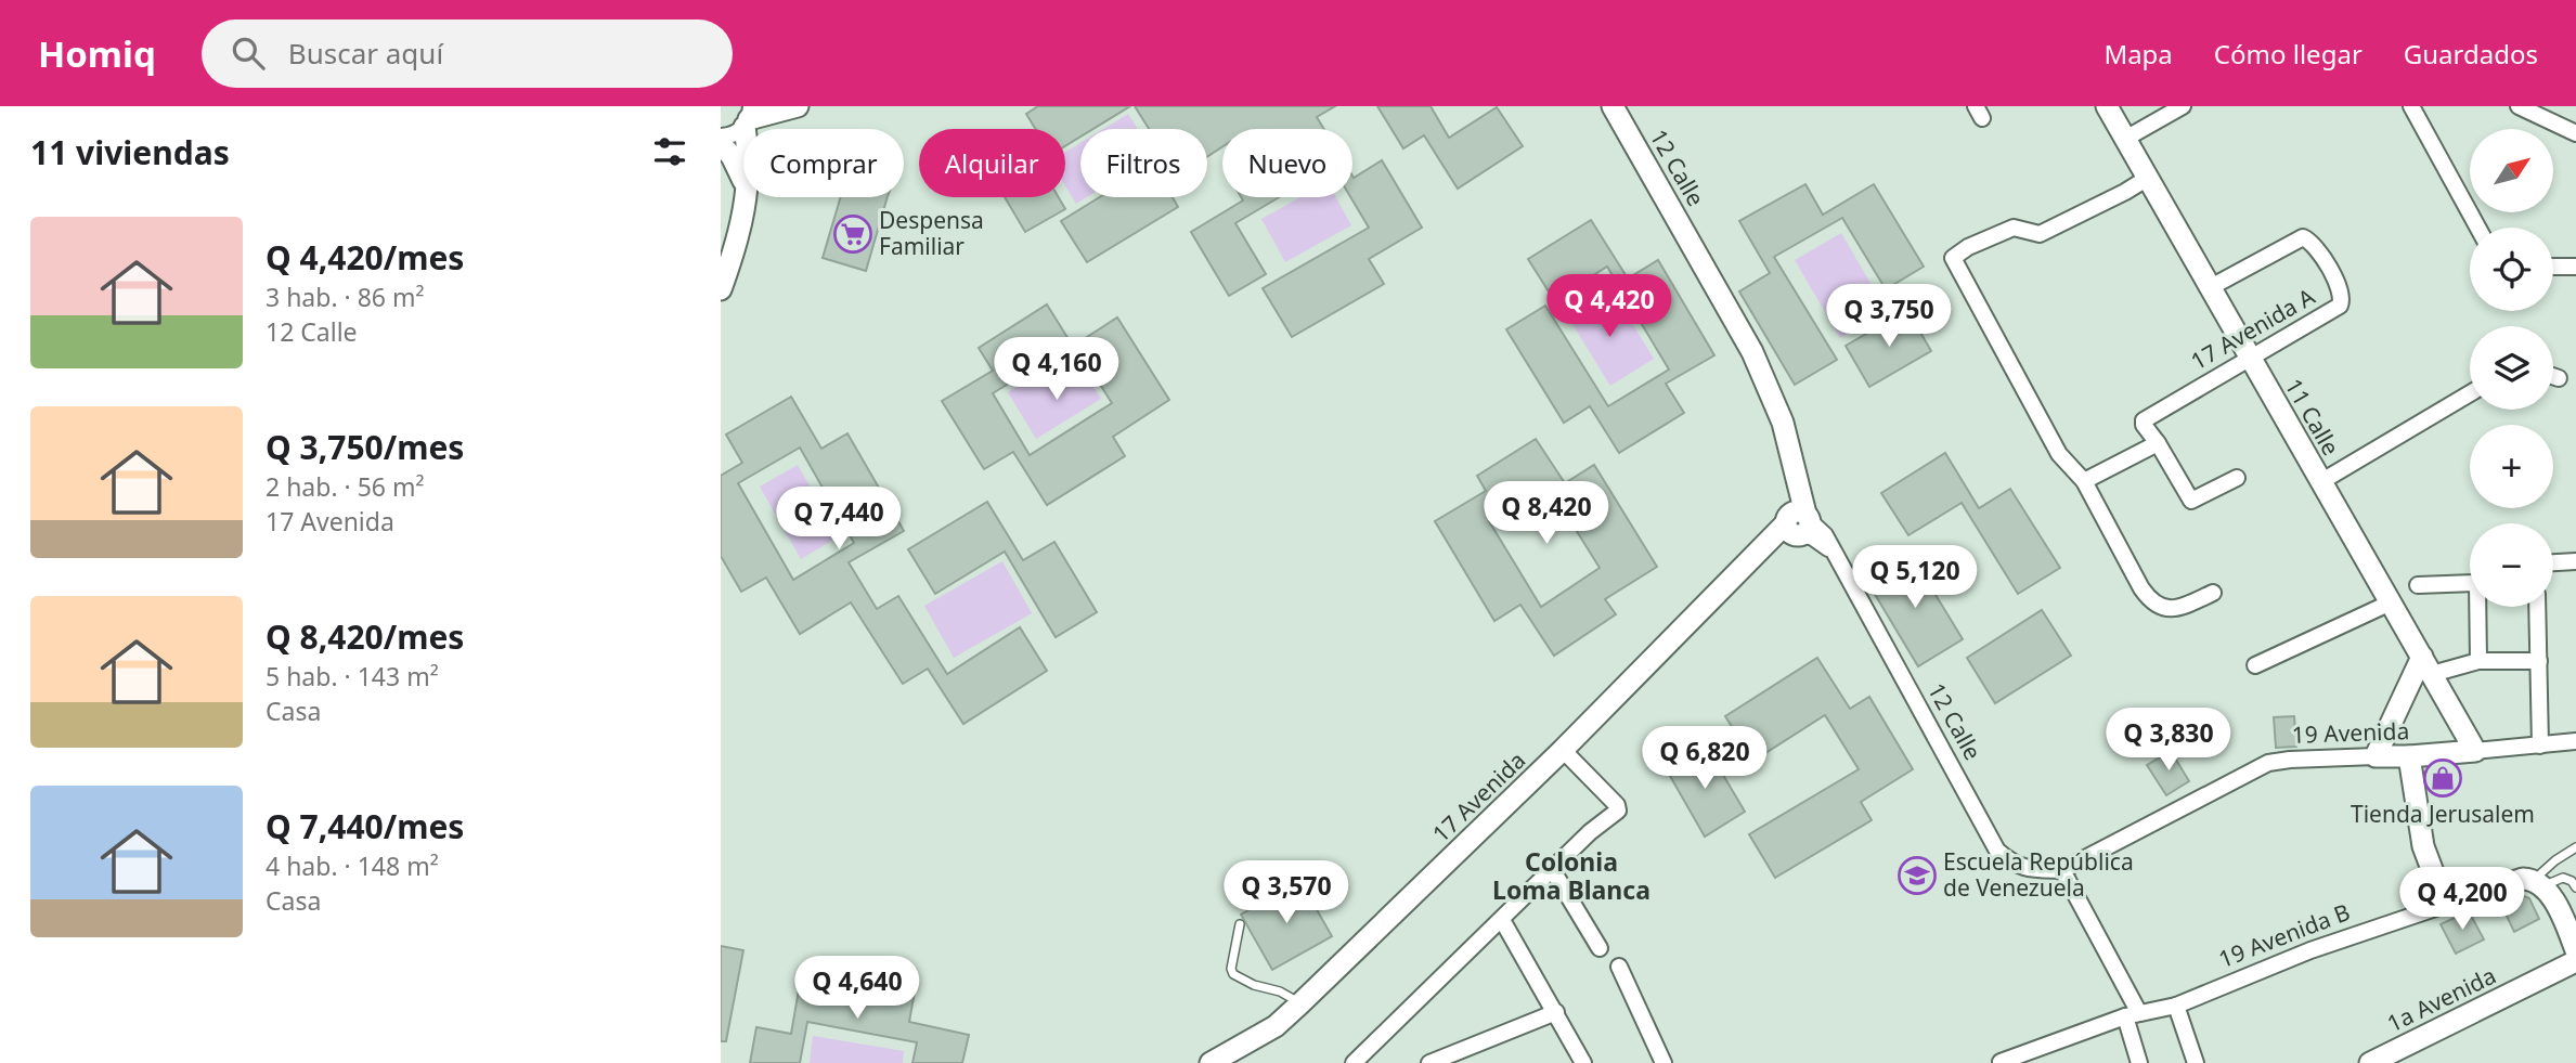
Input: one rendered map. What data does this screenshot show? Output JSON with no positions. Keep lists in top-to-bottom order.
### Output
{
  "streets": {
    "street": [
      "12 Calle",
      "17 Avenida A",
      "11 Calle",
      "19 Avenida",
      "17 Avenida",
      "19 Avenida B",
      "1a Avenida"
    ]
  },
  "crossings": [
    ["12 Calle", "19 Avenida"],
    ["12 Calle", "17 Avenida"],
    ["17 Avenida A", "11 Calle"],
    ["11 Calle", "19 Avenida"]
  ],
  "districts": ["Colonia Loma Blanca"],
  "places": {
    "supermarket": ["Despensa Familiar"],
    "shop": ["Tienda Jerusalem"],
    "school or university": ["Escuela República de Venezuela"]
  },
  "north": "top right",
  "page": {
    "header": "Homiq",
    "search": "Buscar aquí",
    "nav": ["Mapa", "Cómo llegar", "Guardados"],
    "heading": "11 viviendas",
    "map_buttons": ["+", "−"],
    "chip": [
      "Comprar",
      "Alquilar",
      "Filtros",
      "Nuevo"
    ],
    "list": [
      {
        "name": "Q 4,420/mes",
        "note": "3 hab. · 86 m² · 12 Calle"
      },
      {
        "name": "Q 3,750/mes",
        "note": "2 hab. · 56 m² · 17 Avenida"
      },
      {
        "name": "Q 8,420/mes",
        "note": "5 hab. · 143 m² · Casa"
      },
      {
        "name": "Q 7,440/mes",
        "note": "4 hab. · 148 m² · Casa"
      }
    ],
    "price": [
      "Q 4,420",
      "Q 3,750",
      "Q 4,160",
      "Q 8,420",
      "Q 7,440",
      "Q 5,120",
      "Q 3,830",
      "Q 6,820",
      "Q 3,570",
      "Q 4,200",
      "Q 4,640"
    ]
  }
}
